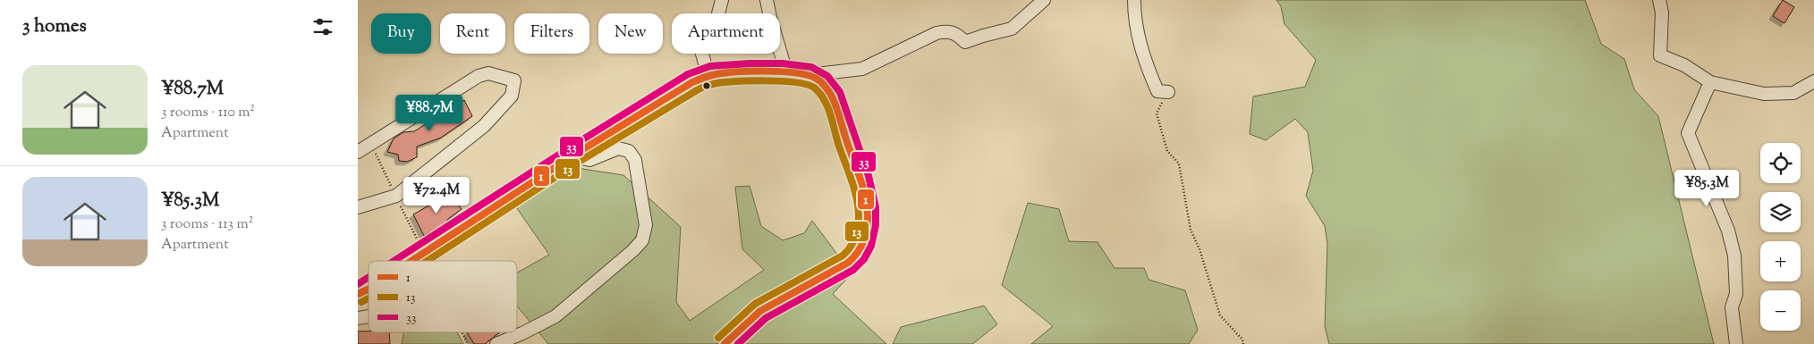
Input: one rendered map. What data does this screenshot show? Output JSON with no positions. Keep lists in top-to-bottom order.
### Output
{
  "lines": ["transit line 33", "transit line 1", "transit line 13"],
  "legend": ["1", "13", "33"],
  "page": {
    "heading": "3 homes",
    "chip": [
      "Buy",
      "Rent",
      "Filters",
      "New",
      "Apartment"
    ],
    "list": [
      {
        "name": "¥88.7M",
        "note": "3 rooms · 110 m² · Apartment"
      },
      {
        "name": "¥85.3M",
        "note": "3 rooms · 113 m² · Apartment"
      }
    ],
    "price": ["¥88.7M", "¥85.3M", "¥72.4M"],
    "map_buttons": ["+", "−"]
  }
}
